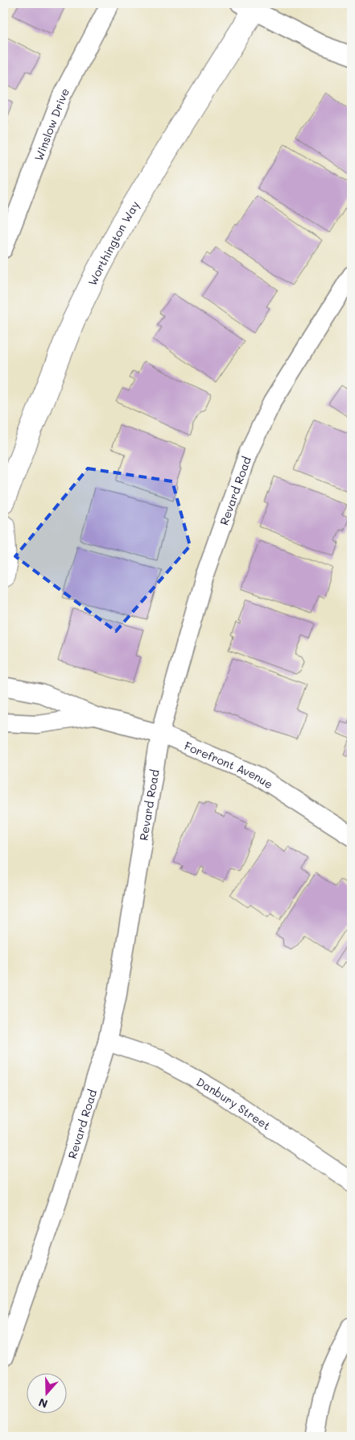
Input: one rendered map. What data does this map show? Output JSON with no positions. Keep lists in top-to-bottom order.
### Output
{
  "streets": {
    "street": [
      "Winslow Drive",
      "Worthington Way",
      "Revard Road",
      "Forefront Avenue",
      "Danbury Street"
    ]
  },
  "crossings": [
    ["Revard Road", "Forefront Avenue"],
    ["Revard Road", "Danbury Street"]
  ],
  "north": "bottom"
}
